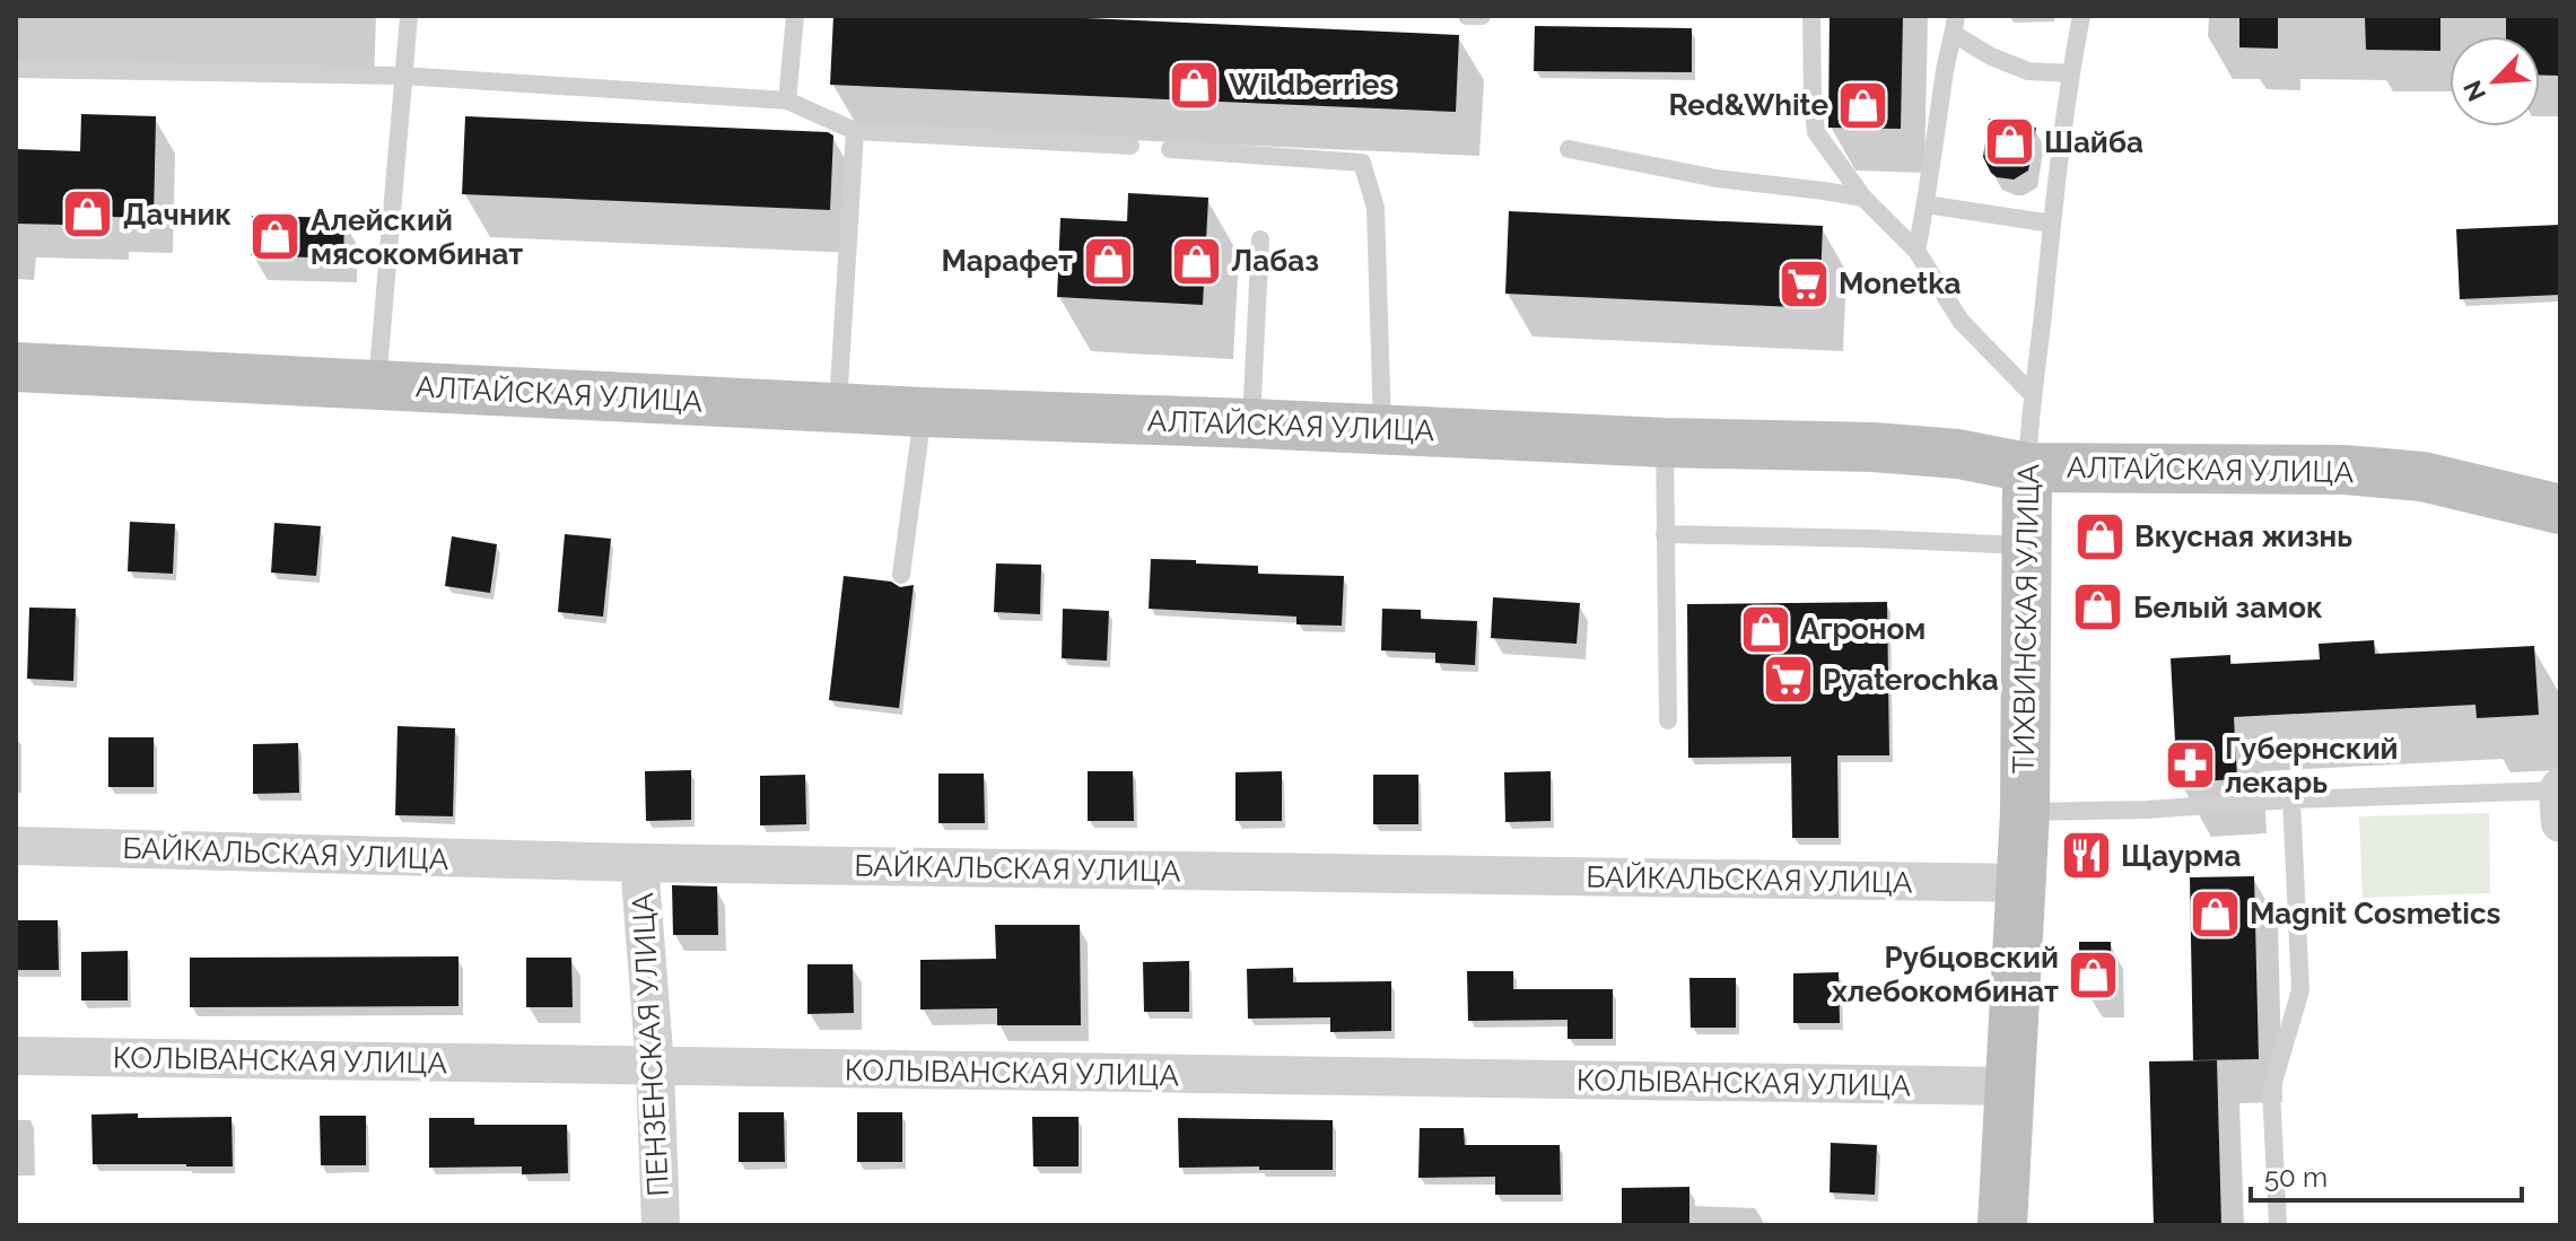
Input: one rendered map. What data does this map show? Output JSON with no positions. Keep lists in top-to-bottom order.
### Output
{
  "streets": {
    "main road": ["АЛТАЙСКАЯ УЛИЦА", "ТИХВИНСКАЯ УЛИЦА"],
    "street": ["БАЙКАЛЬСКАЯ УЛИЦА", "ПЕНЗЕНСКАЯ УЛИЦА", "КОЛЫВАНСКАЯ УЛИЦА"]
  },
  "crossings": [
    ["АЛТАЙСКАЯ УЛИЦА", "ТИХВИНСКАЯ УЛИЦА"],
    ["ТИХВИНСКАЯ УЛИЦА", "БАЙКАЛЬСКАЯ УЛИЦА"],
    ["ТИХВИНСКАЯ УЛИЦА", "КОЛЫВАНСКАЯ УЛИЦА"],
    ["БАЙКАЛЬСКАЯ УЛИЦА", "ПЕНЗЕНСКАЯ УЛИЦА"],
    ["ПЕНЗЕНСКАЯ УЛИЦА", "КОЛЫВАНСКАЯ УЛИЦА"]
  ],
  "places": {
    "shop": [
      "Wildberries",
      "Red&White",
      "Шайба",
      "Дачник",
      "Алейский мясокомбинат",
      "Марафет",
      "Лабаз",
      "Вкусная жизнь",
      "Белый замок",
      "Агроном",
      "Magnit Cosmetics",
      "Рубцовский хлебокомбинат"
    ],
    "supermarket": ["Monetka", "Pyaterochka"],
    "pharmacy": ["Губернский лекарь"],
    "restaurant": ["Щаурма"]
  },
  "scale_bar": "50 m",
  "north": "bottom left"
}
